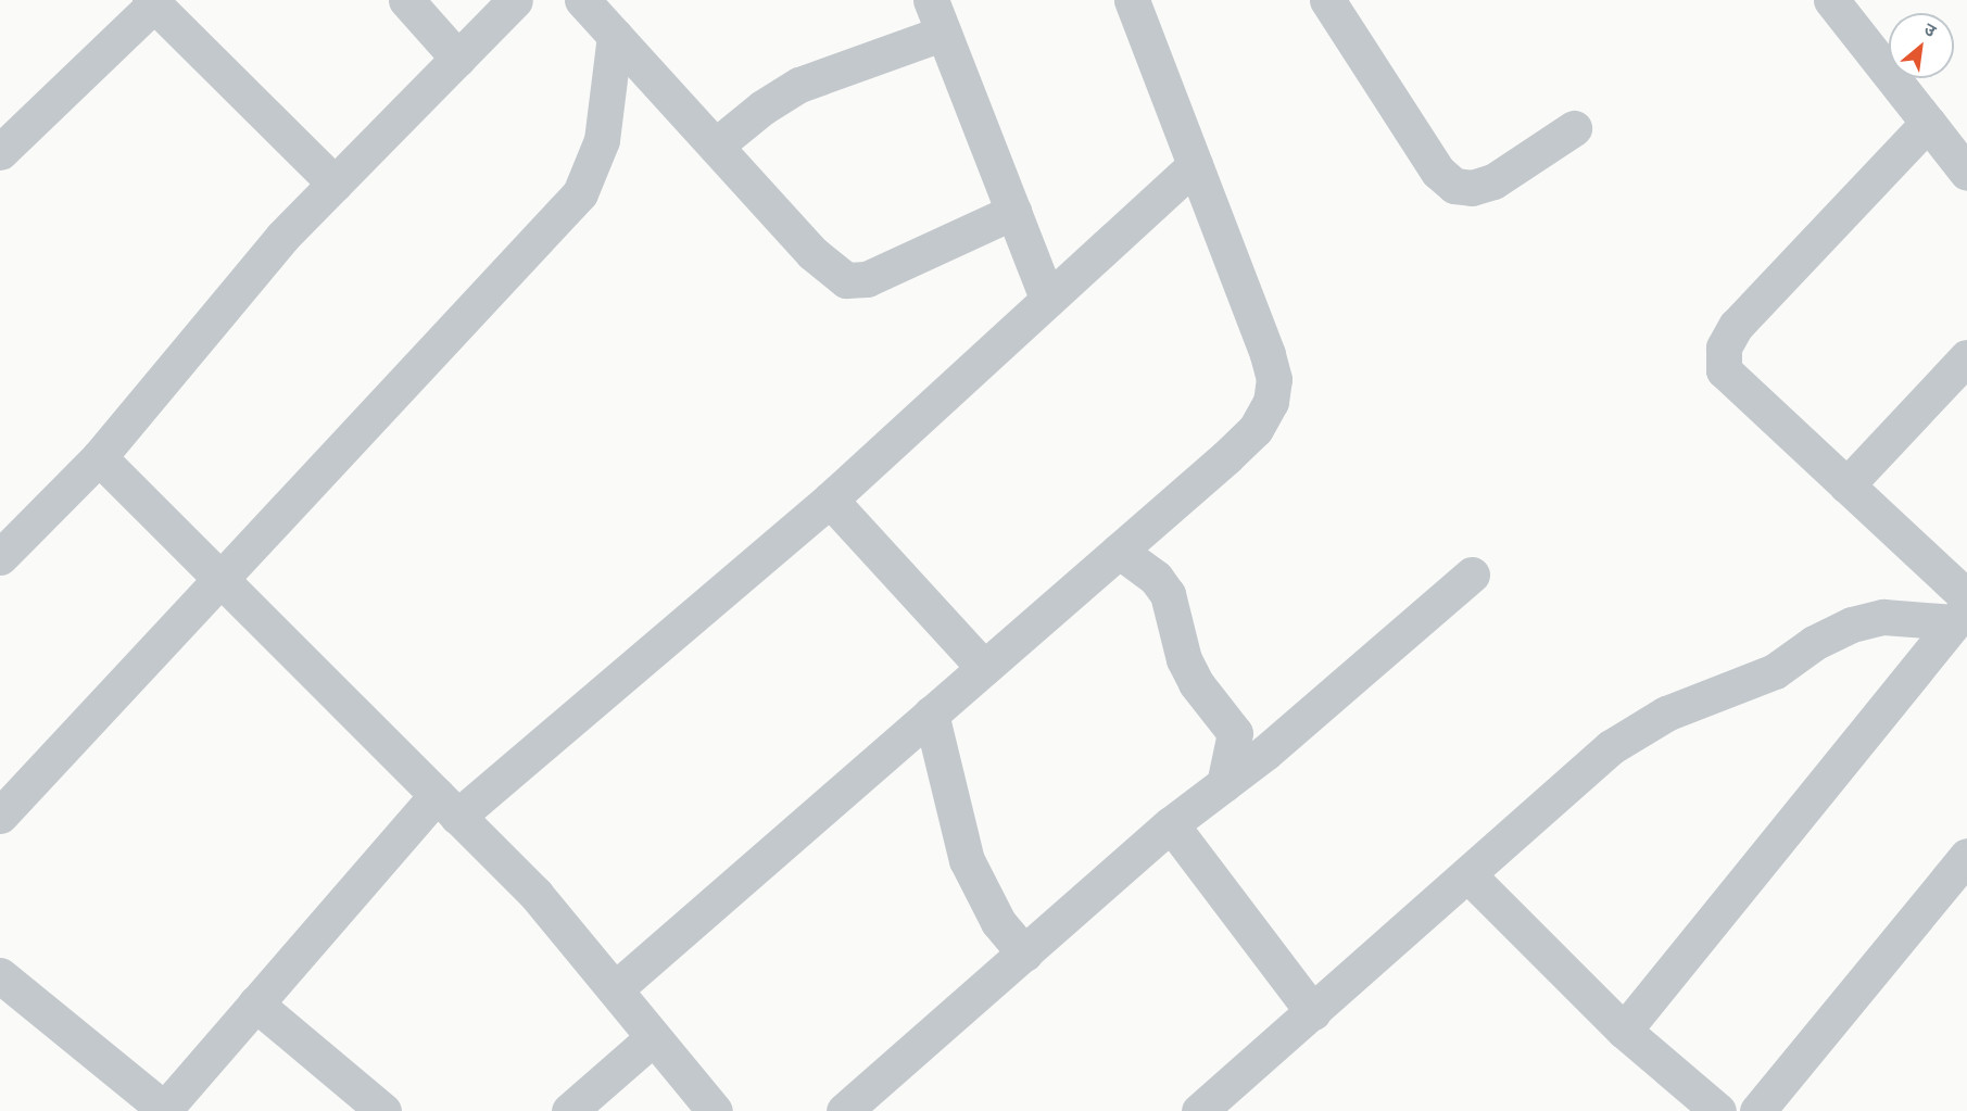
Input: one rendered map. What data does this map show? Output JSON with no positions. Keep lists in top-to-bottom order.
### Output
{
  "north": "top right"
}
